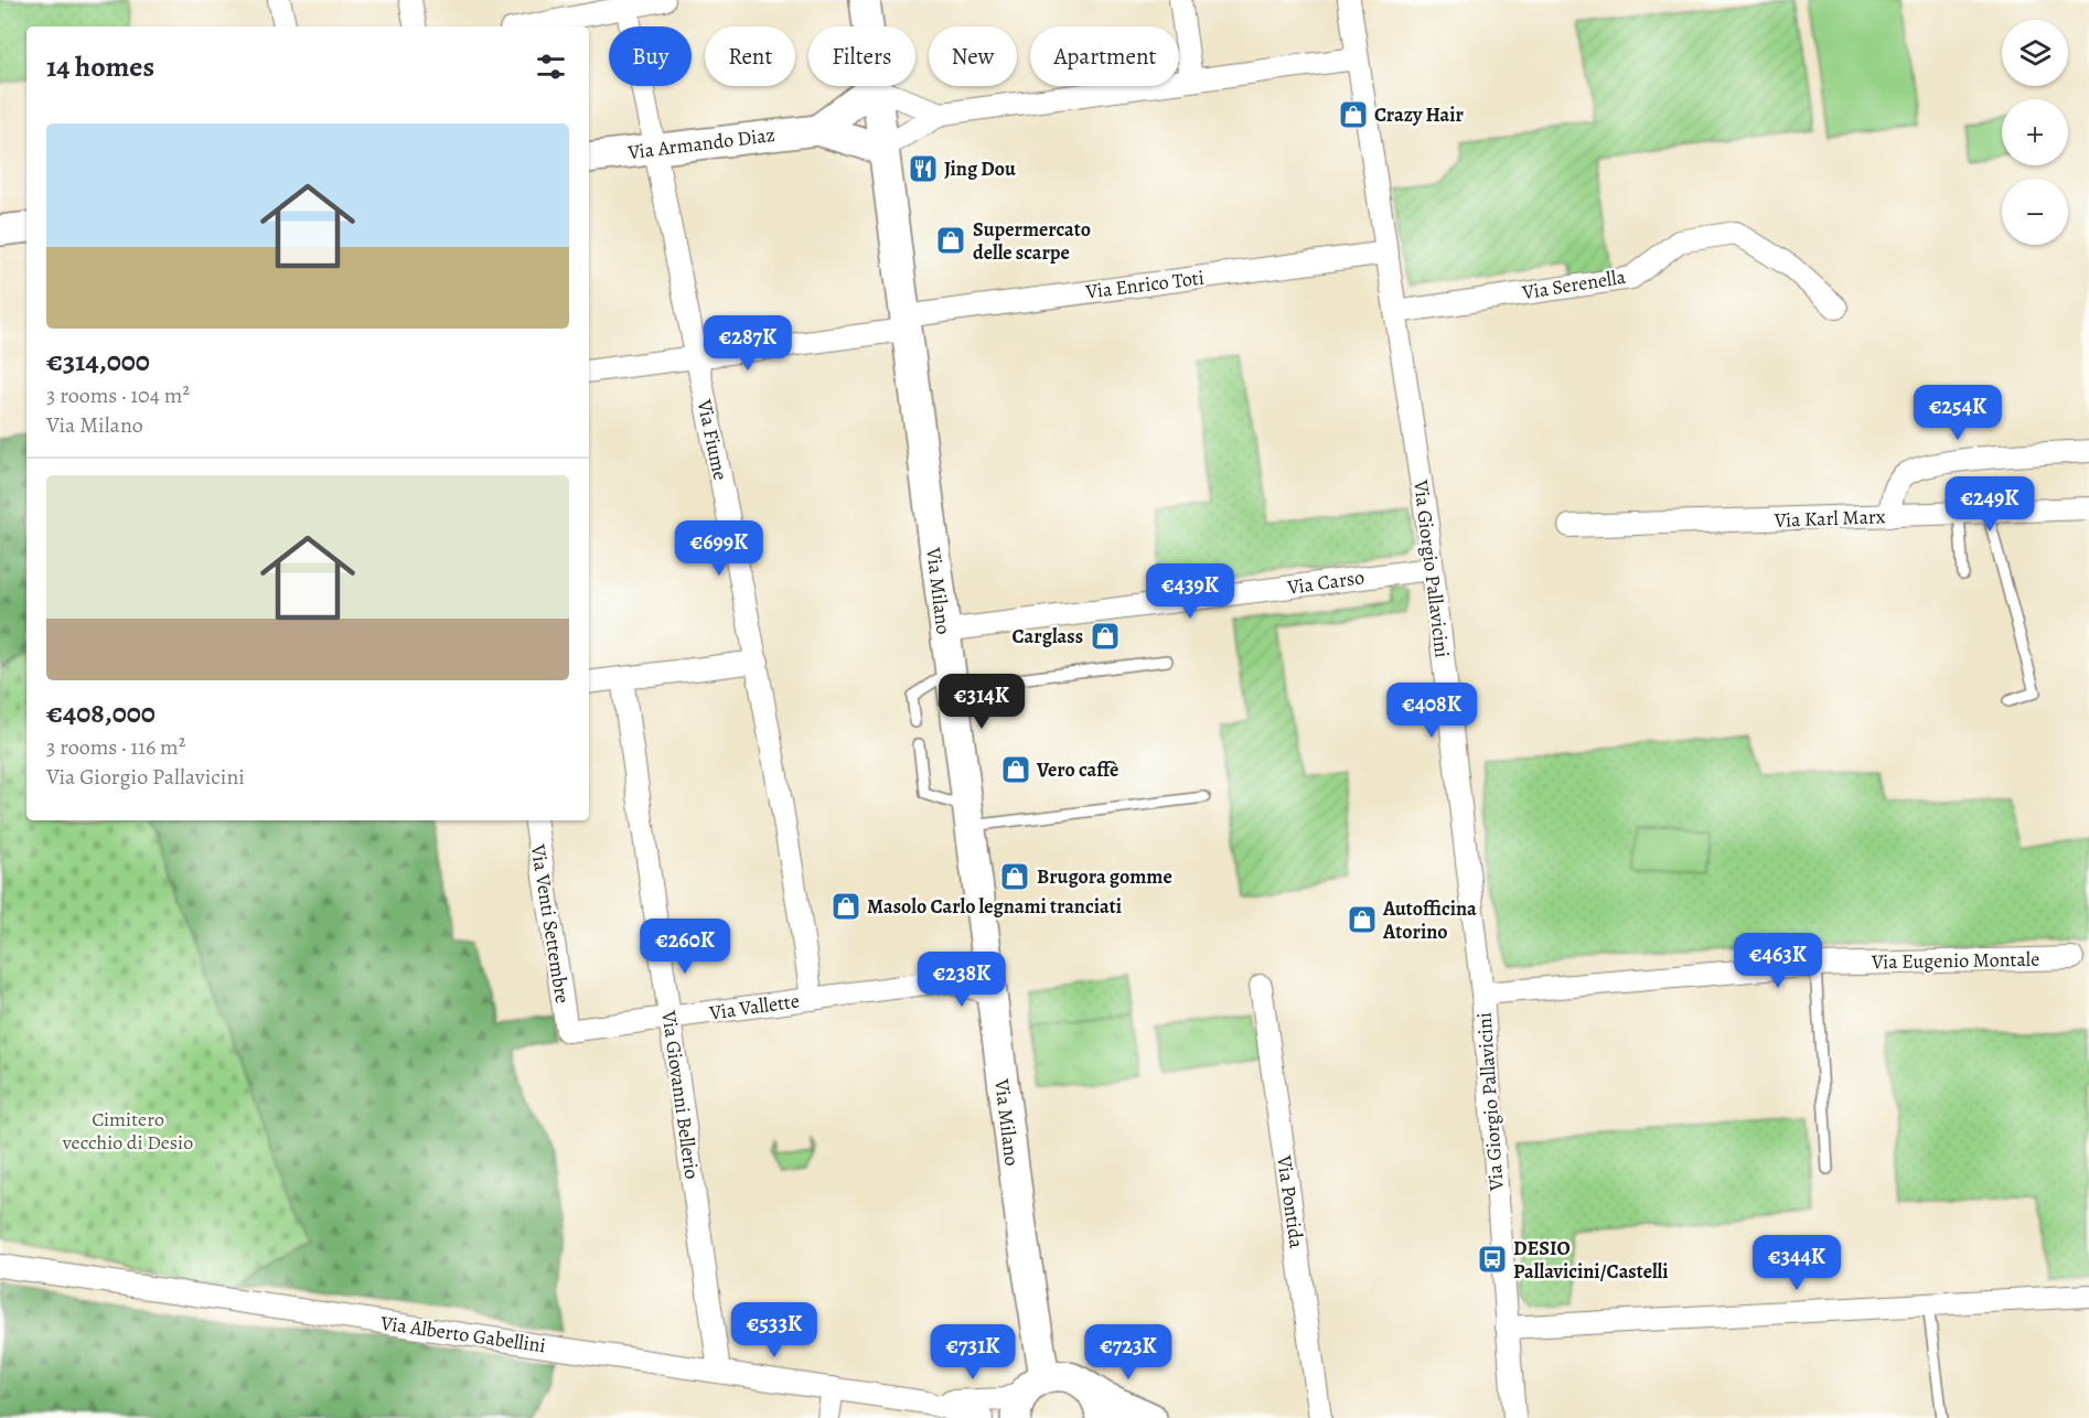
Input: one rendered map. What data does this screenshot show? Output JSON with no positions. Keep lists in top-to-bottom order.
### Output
{
  "streets": {
    "main road": ["Via Armando Diaz", "Via Milano"],
    "street": [
      "Via Enrico Toti",
      "Via Serenella",
      "Via Fiume",
      "Via Karl Marx",
      "Via Giorgio Pallavicini",
      "Via Carso",
      "Via Venti Settembre",
      "Via Eugenio Montale",
      "Via Vallette",
      "Via Giovanni Bellerio",
      "Via Pontida",
      "Via Alberto Gabellini"
    ]
  },
  "crossings": [
    ["Via Armando Diaz", "Via Fiume"],
    ["Via Armando Diaz", "Via Milano"],
    ["Via Enrico Toti", "Via Fiume"],
    ["Via Enrico Toti", "Via Giorgio Pallavicini"],
    ["Via Enrico Toti", "Via Milano"],
    ["Via Serenella", "Via Giorgio Pallavicini"],
    ["Via Fiume", "Via Vallette"],
    ["Via Giorgio Pallavicini", "Via Carso"],
    ["Via Giorgio Pallavicini", "Via Eugenio Montale"],
    ["Via Carso", "Via Milano"],
    ["Via Milano", "Via Vallette"],
    ["Via Milano", "Via Alberto Gabellini"],
    ["Via Venti Settembre", "Via Vallette"],
    ["Via Vallette", "Via Giovanni Bellerio"],
    ["Via Giovanni Bellerio", "Via Alberto Gabellini"]
  ],
  "parks": ["Cimitero vecchio di Desio"],
  "places": {
    "shop": [
      "Crazy Hair",
      "Supermercato delle scarpe",
      "Carglass",
      "Vero caffè",
      "Brugora gomme",
      "Masolo Carlo legnami tranciati",
      "Autofficina Atorino"
    ],
    "restaurant": ["Jing Dou"],
    "bus stop": ["DESIO Pallavicini/Castelli"]
  },
  "page": {
    "map_buttons": ["+", "−"],
    "chip": [
      "Buy",
      "Rent",
      "Filters",
      "New",
      "Apartment"
    ],
    "heading": "14 homes",
    "list": [
      {
        "name": "€314,000",
        "note": "3 rooms · 104 m² · Via Milano"
      },
      {
        "name": "€408,000",
        "note": "3 rooms · 116 m² · Via Giorgio Pallavicini"
      }
    ],
    "price": [
      "€287K",
      "€254K",
      "€249K",
      "€699K",
      "€439K",
      "€314K",
      "€408K",
      "€260K",
      "€463K",
      "€238K",
      "€344K",
      "€533K",
      "€731K",
      "€723K"
    ]
  }
}
